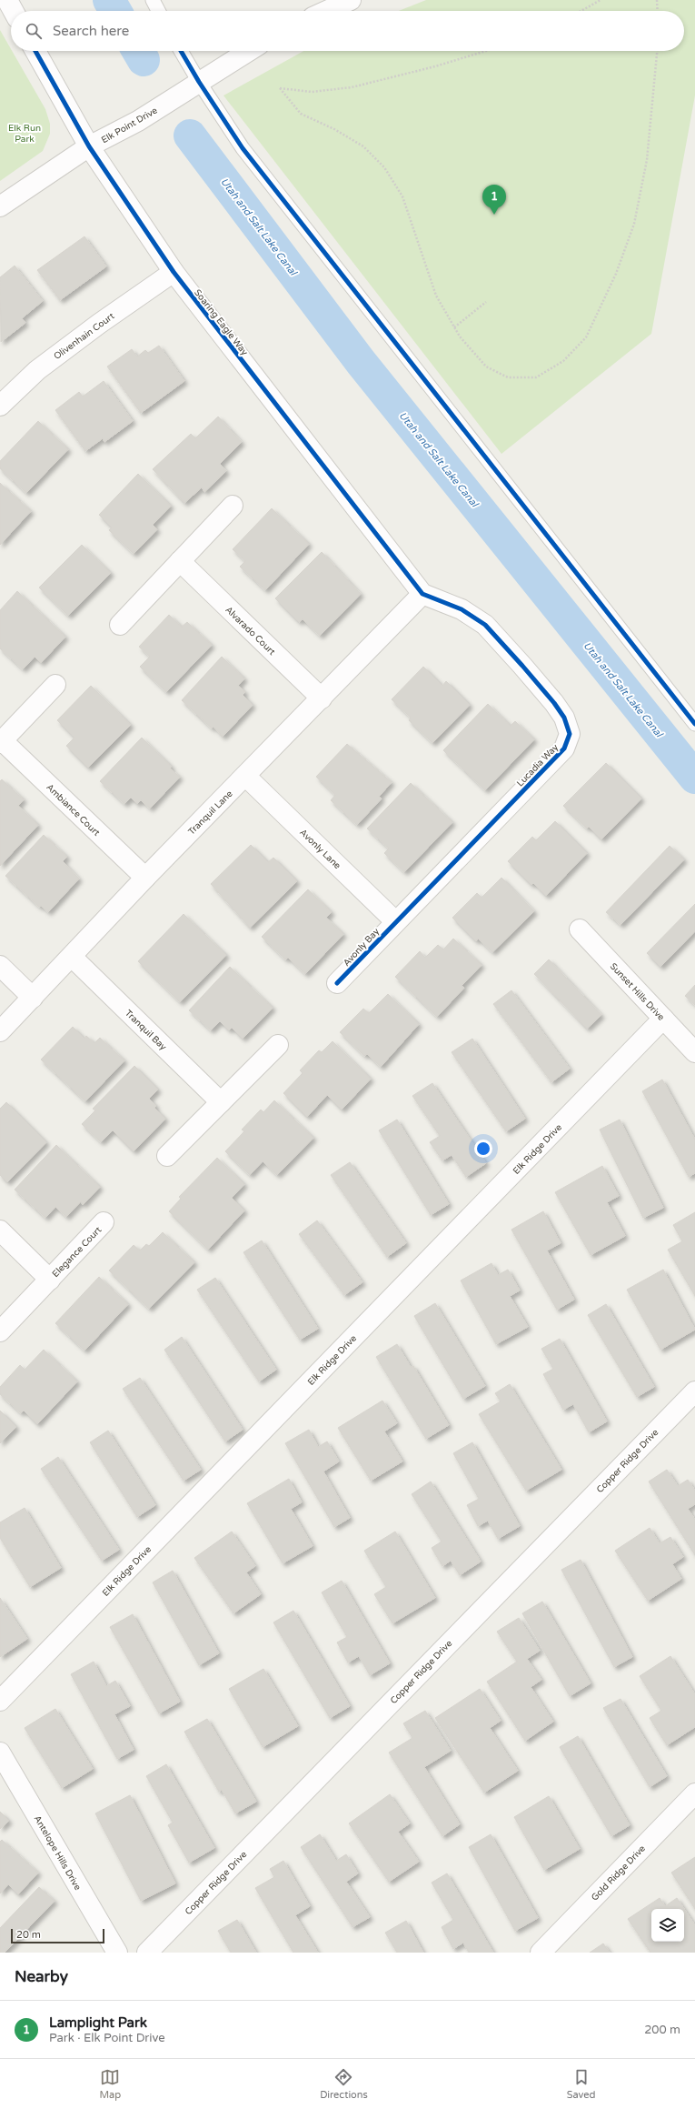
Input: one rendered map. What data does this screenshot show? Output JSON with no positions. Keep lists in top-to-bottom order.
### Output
{
  "streets": {
    "street": [
      "Elk Point Drive",
      "Soaring Eagle Way",
      "Olivenhain Court",
      "Alvarado Court",
      "Lucadia Way",
      "Ambiance Court",
      "Tranquil Lane",
      "Avonly Lane",
      "Avonly Bay",
      "Sunset Hills Drive",
      "Tranquil Bay",
      "Elk Ridge Drive",
      "Elegance Court",
      "Copper Ridge Drive",
      "Antelope Hills Drive",
      "Gold Ridge Drive"
    ]
  },
  "crossings": [
    ["Elk Point Drive", "Soaring Eagle Way"],
    ["Soaring Eagle Way", "Olivenhain Court"],
    ["Soaring Eagle Way", "Lucadia Way"],
    ["Soaring Eagle Way", "Tranquil Lane"],
    ["Alvarado Court", "Tranquil Lane"],
    ["Lucadia Way", "Tranquil Lane"],
    ["Lucadia Way", "Avonly Lane"],
    ["Lucadia Way", "Avonly Bay"],
    ["Ambiance Court", "Tranquil Lane"],
    ["Tranquil Lane", "Avonly Lane"],
    ["Tranquil Lane", "Tranquil Bay"],
    ["Avonly Lane", "Avonly Bay"],
    ["Sunset Hills Drive", "Elk Ridge Drive"]
  ],
  "water": ["Utah and Salt Lake Canal"],
  "parks": ["Elk Run Park"],
  "scale_bar": "20 m",
  "page": {
    "search": "Search here",
    "pins": "1",
    "scale": "20 m",
    "heading": "Nearby",
    "list": [
      {
        "mark": "1",
        "name": "Lamplight Park",
        "note": "Park · Elk Point Drive",
        "value": "200 m"
      }
    ],
    "nav": ["Map", "Directions", "Saved"]
  }
}
